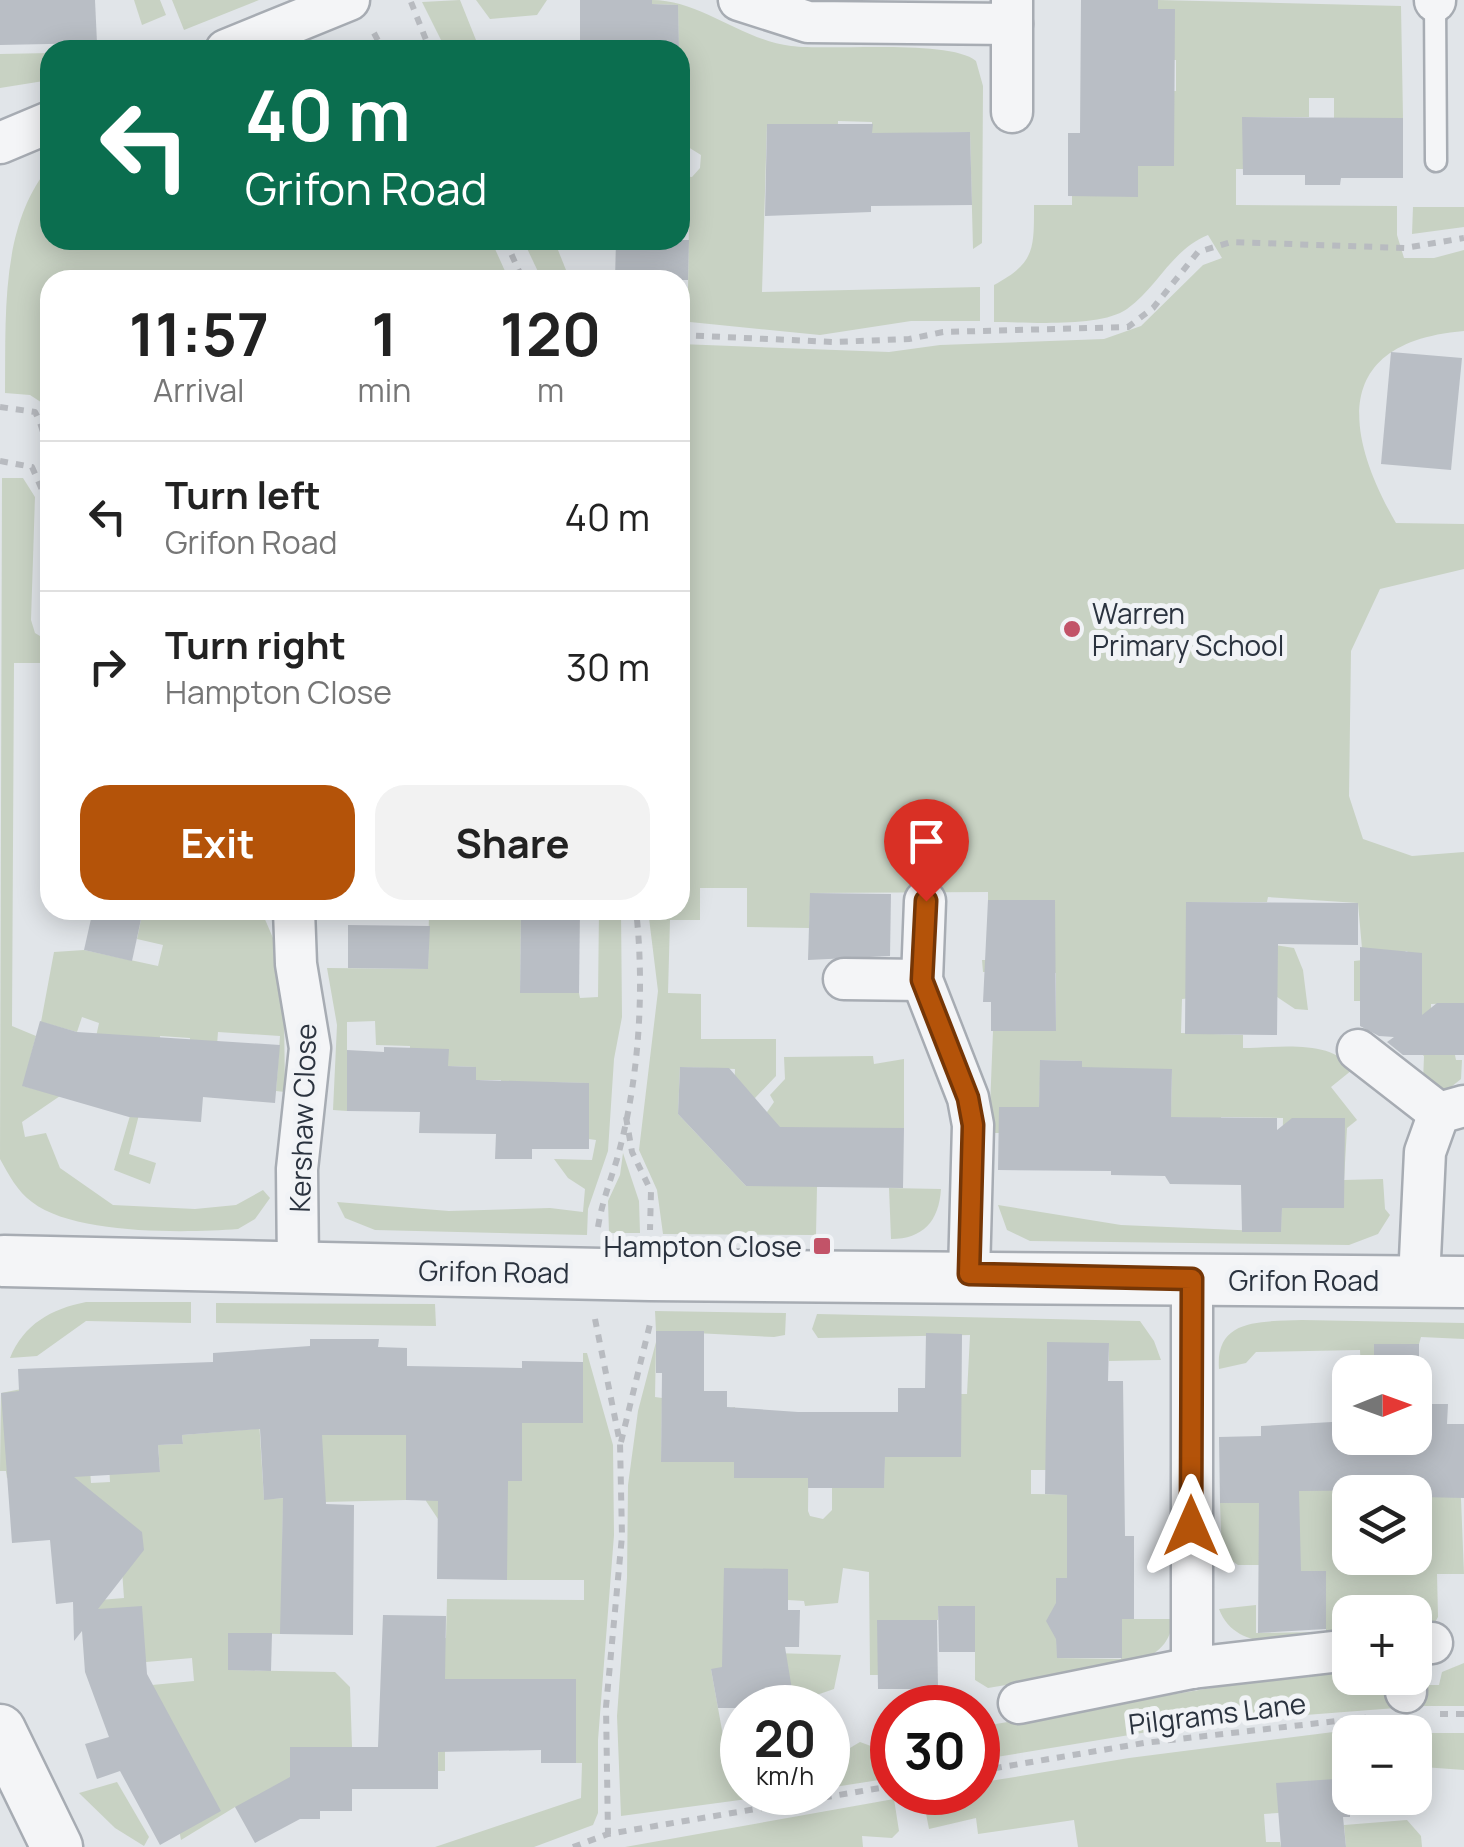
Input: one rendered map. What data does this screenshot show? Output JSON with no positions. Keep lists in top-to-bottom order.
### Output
{
  "streets": {
    "street": ["Kershaw Close", "Grifon Road"],
    "path": ["Pilgrams Lane"]
  },
  "crossings": [
    ["Kershaw Close", "Grifon Road"]
  ],
  "places": {
    "other": ["Warren Primary School"],
    "transit": ["Hampton Close"]
  },
  "north": "right",
  "page": {
    "turn": ["40 m", "Grifon Road"],
    "eta": [
      "11:57",
      "Arrival",
      "1",
      "min",
      "120",
      "m"
    ],
    "list": [
      {
        "name": "Turn left",
        "note": "Grifon Road",
        "value": "40 m"
      },
      {
        "name": "Turn right",
        "note": "Hampton Close",
        "value": "30 m"
      }
    ],
    "buttons": ["Exit", "Share"],
    "map_buttons": ["+", "−"],
    "speed": "20 km/h",
    "limit": "30"
  }
}
